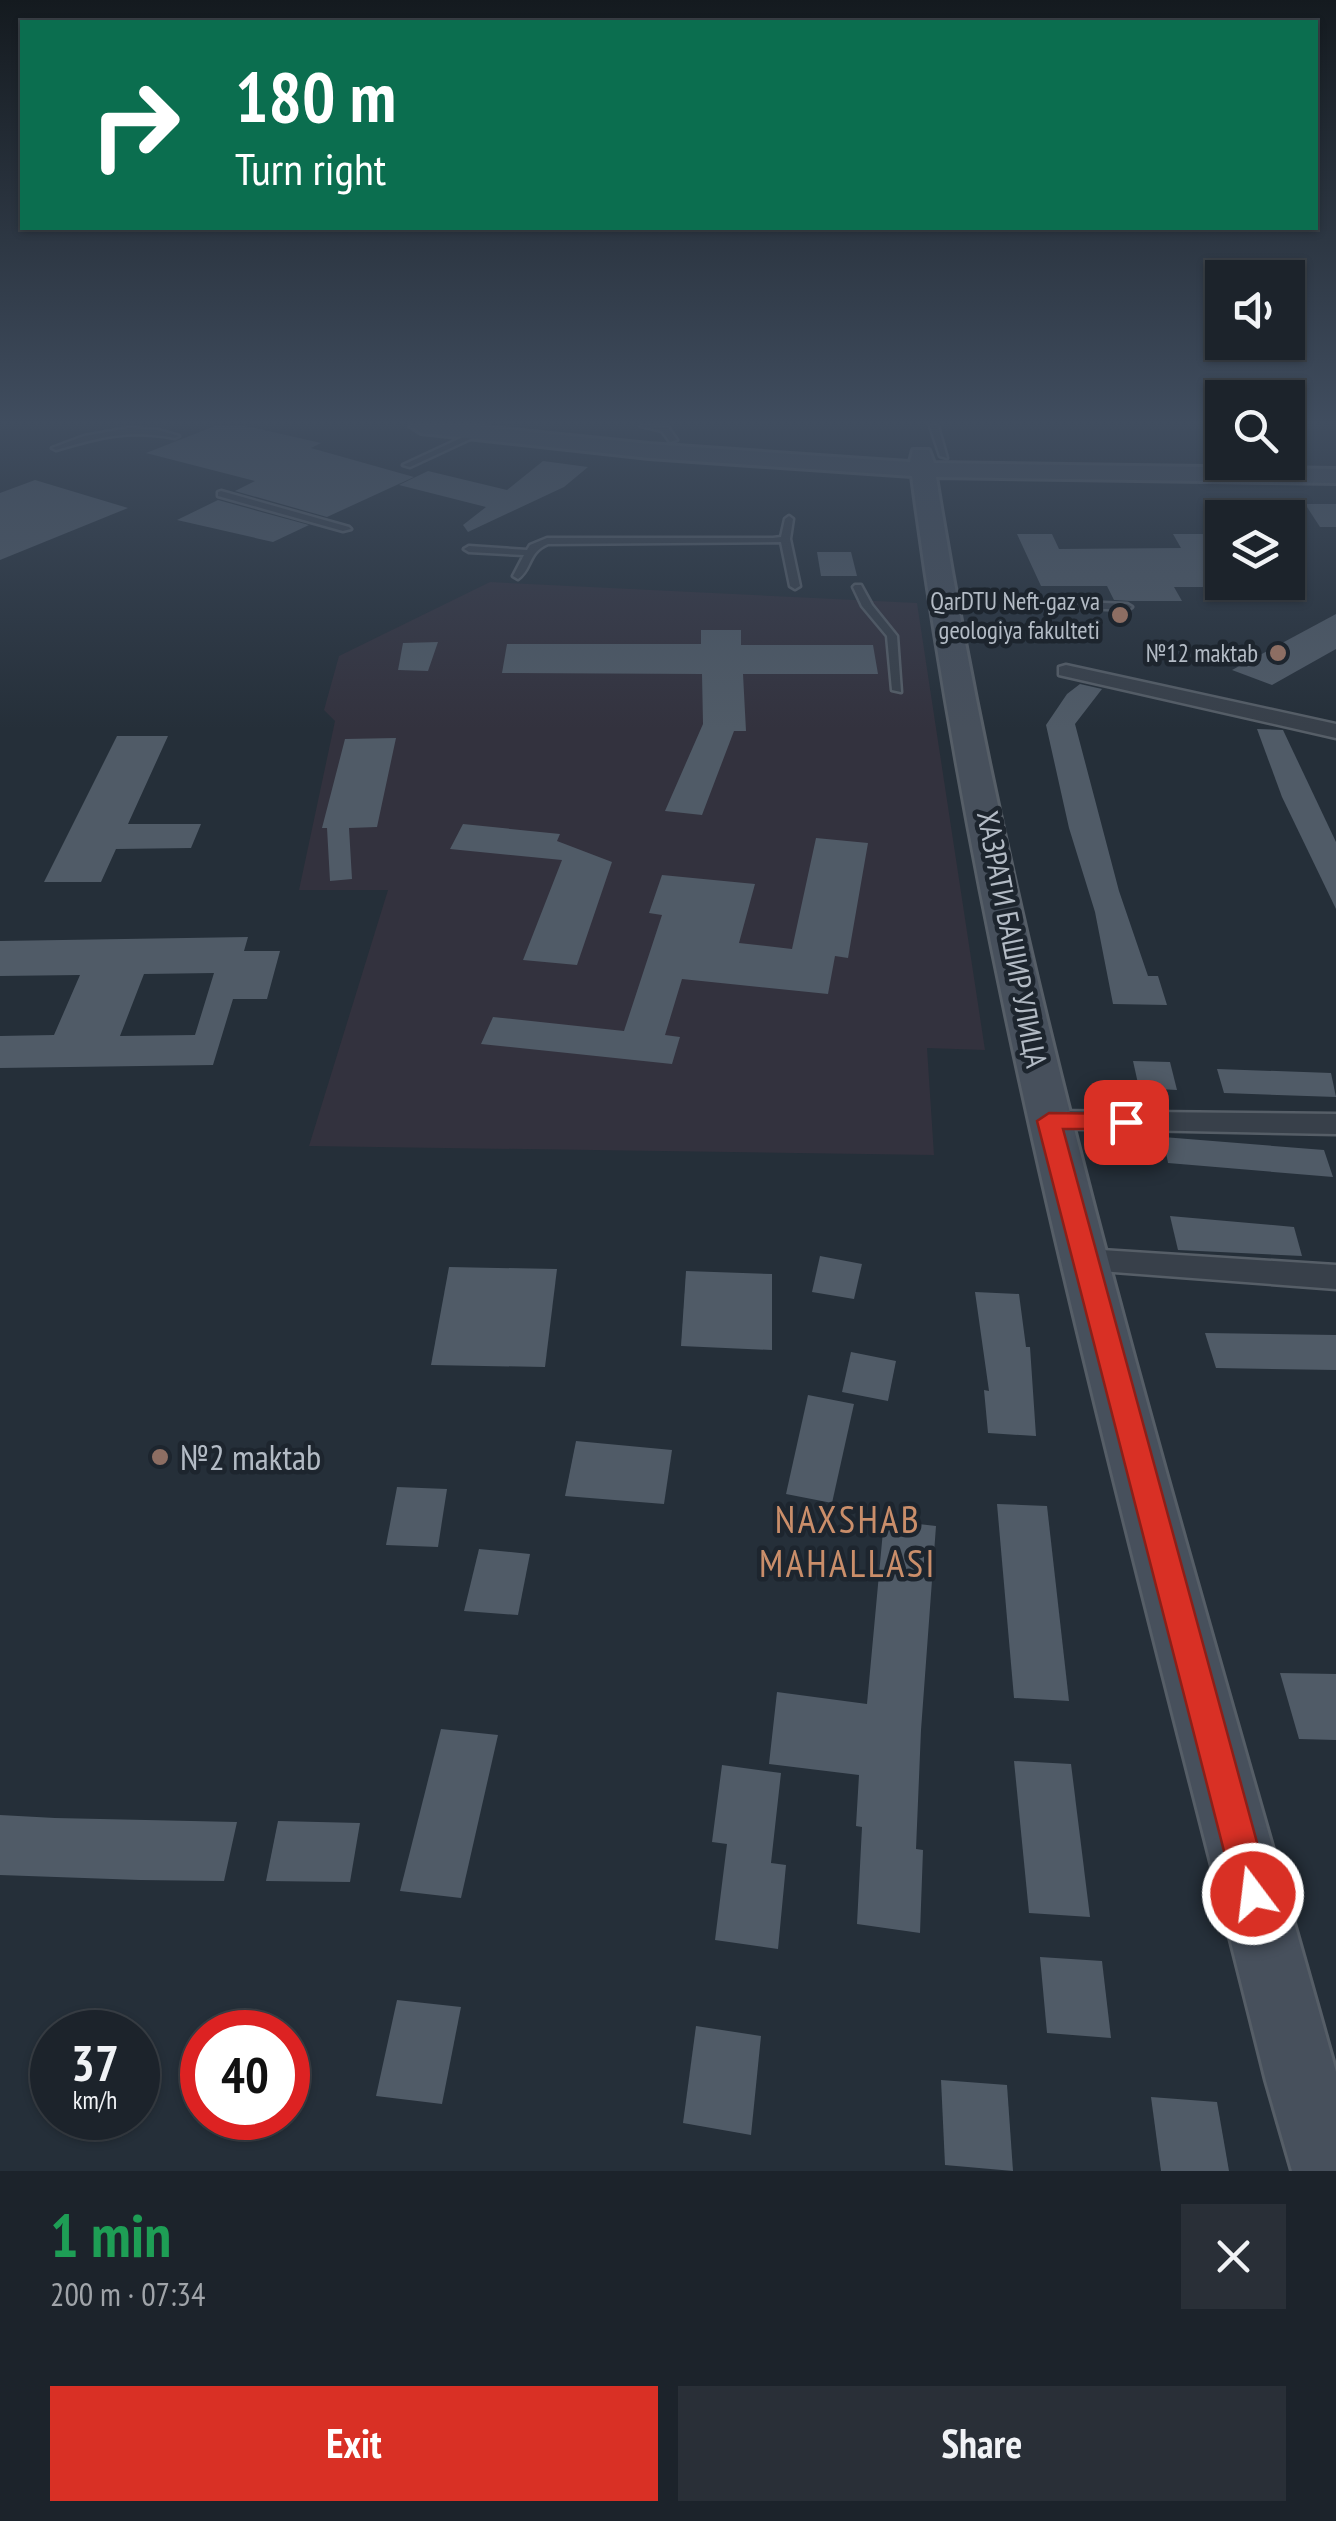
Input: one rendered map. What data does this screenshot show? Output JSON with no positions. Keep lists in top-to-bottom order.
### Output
{
  "streets": {
    "main road": ["ХАЗРАТИ БАШИР УЛИЦА"]
  },
  "districts": ["NAXSHAB MAHALLASI"],
  "places": ["QarDTU Neft-gaz va geologiya fakulteti", "№12 maktab", "№2 maktab"],
  "page": {
    "turn": ["180 m", "Turn right"],
    "speed": "37 km/h",
    "limit": "40",
    "heading": ["1 min", "200 m · 07:34"],
    "buttons": ["Exit", "Share"]
  }
}
